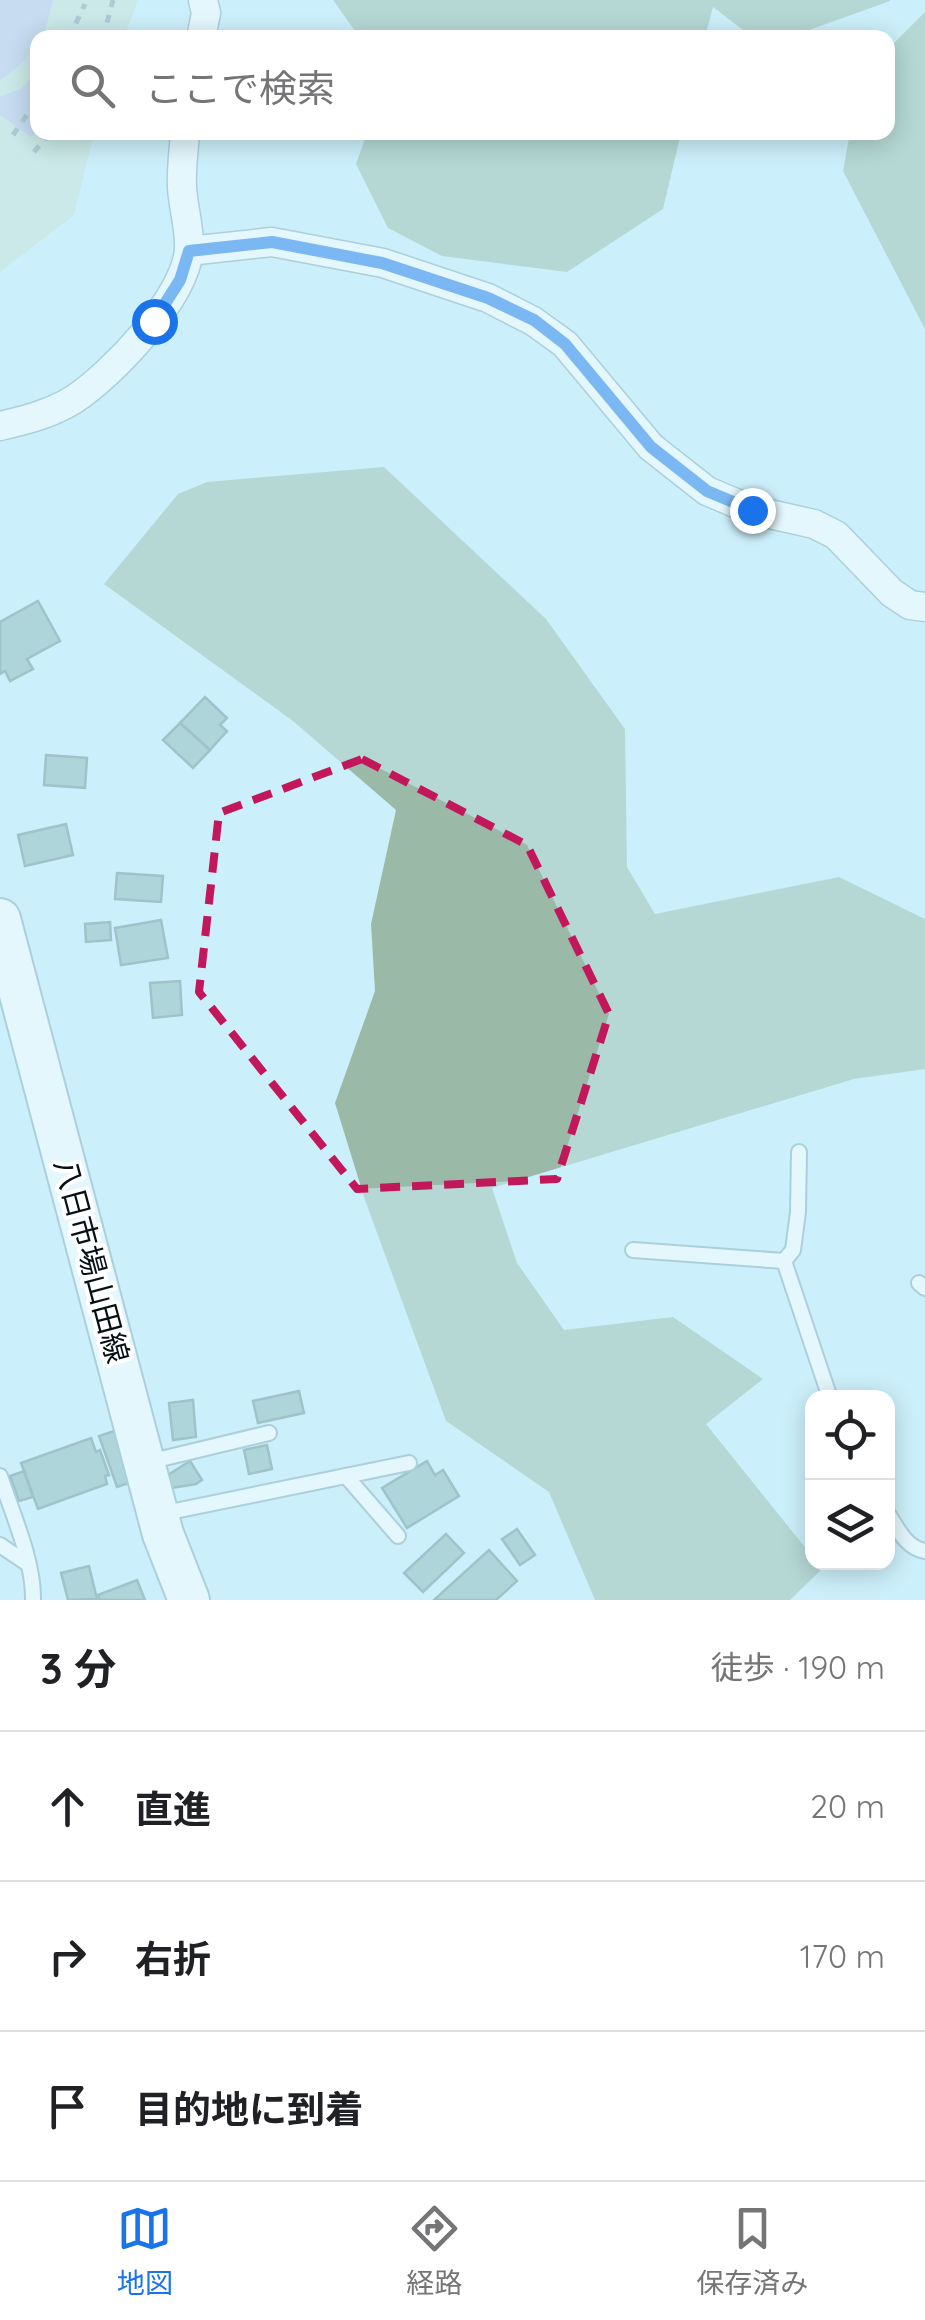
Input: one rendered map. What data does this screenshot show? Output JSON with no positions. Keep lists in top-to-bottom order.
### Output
{
  "streets": {
    "main road": ["八日市場山田線"]
  },
  "page": {
    "search": "ここで検索",
    "heading": ["3 分", "徒歩 · 190 m"],
    "list": [
      ["直進", "20 m"],
      ["右折", "170 m"],
      "目的地に到着"
    ],
    "nav": ["地図", "経路", "保存済み"]
  }
}
